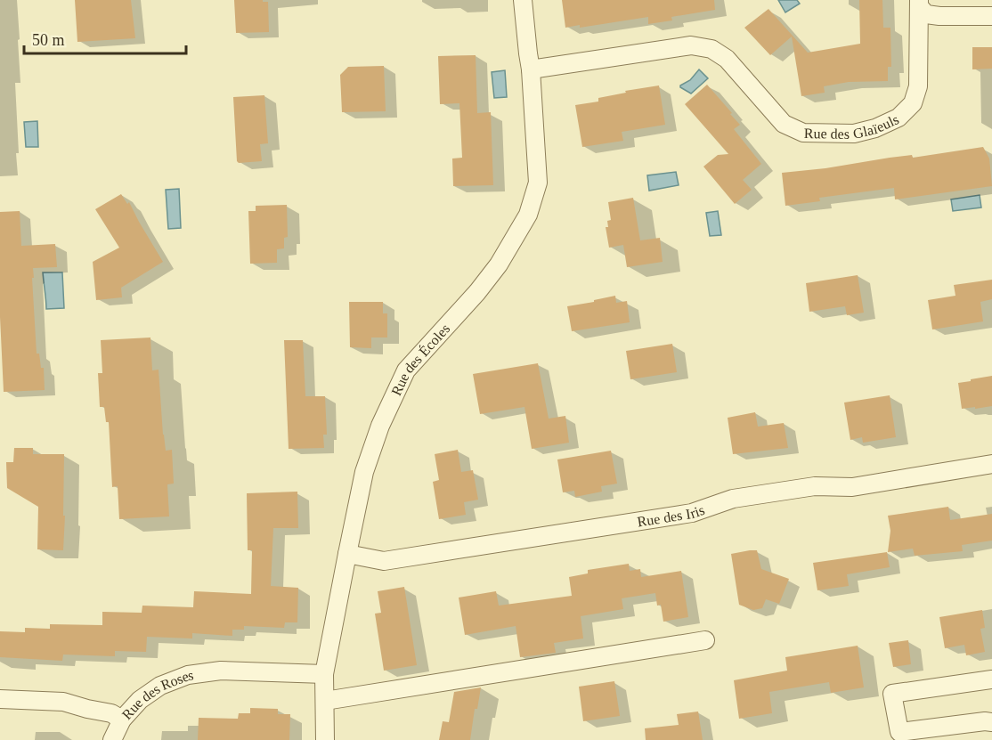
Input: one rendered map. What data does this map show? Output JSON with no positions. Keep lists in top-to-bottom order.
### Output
{
  "streets": {
    "street": [
      "Rue des Glaïeuls",
      "Rue des Écoles",
      "Rue des Iris",
      "Rue des Roses"
    ]
  },
  "crossings": [
    ["Rue des Glaïeuls", "Rue des Écoles"],
    ["Rue des Écoles", "Rue des Iris"],
    ["Rue des Écoles", "Rue des Roses"]
  ],
  "scale_bar": "50 m"
}
